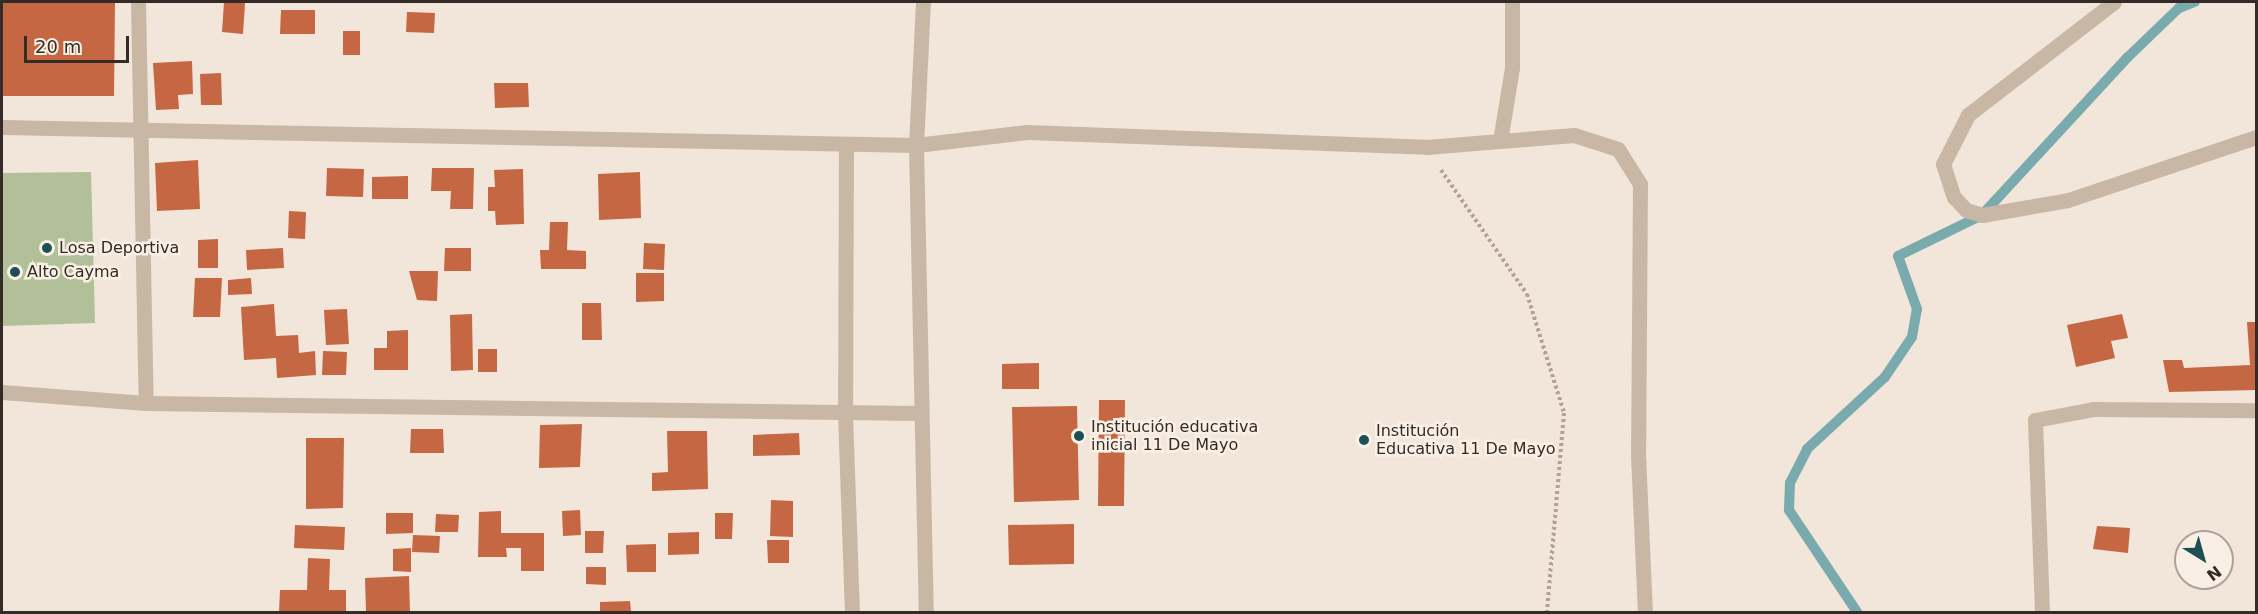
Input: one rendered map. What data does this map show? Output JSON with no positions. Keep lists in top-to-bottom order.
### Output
{
  "places": [
    "Losa Deportiva",
    "Alto Cayma",
    "Institución educativa inicial 11 De Mayo",
    "Institución Educativa 11 De Mayo"
  ],
  "scale_bar": "20 m",
  "north": "bottom right"
}
